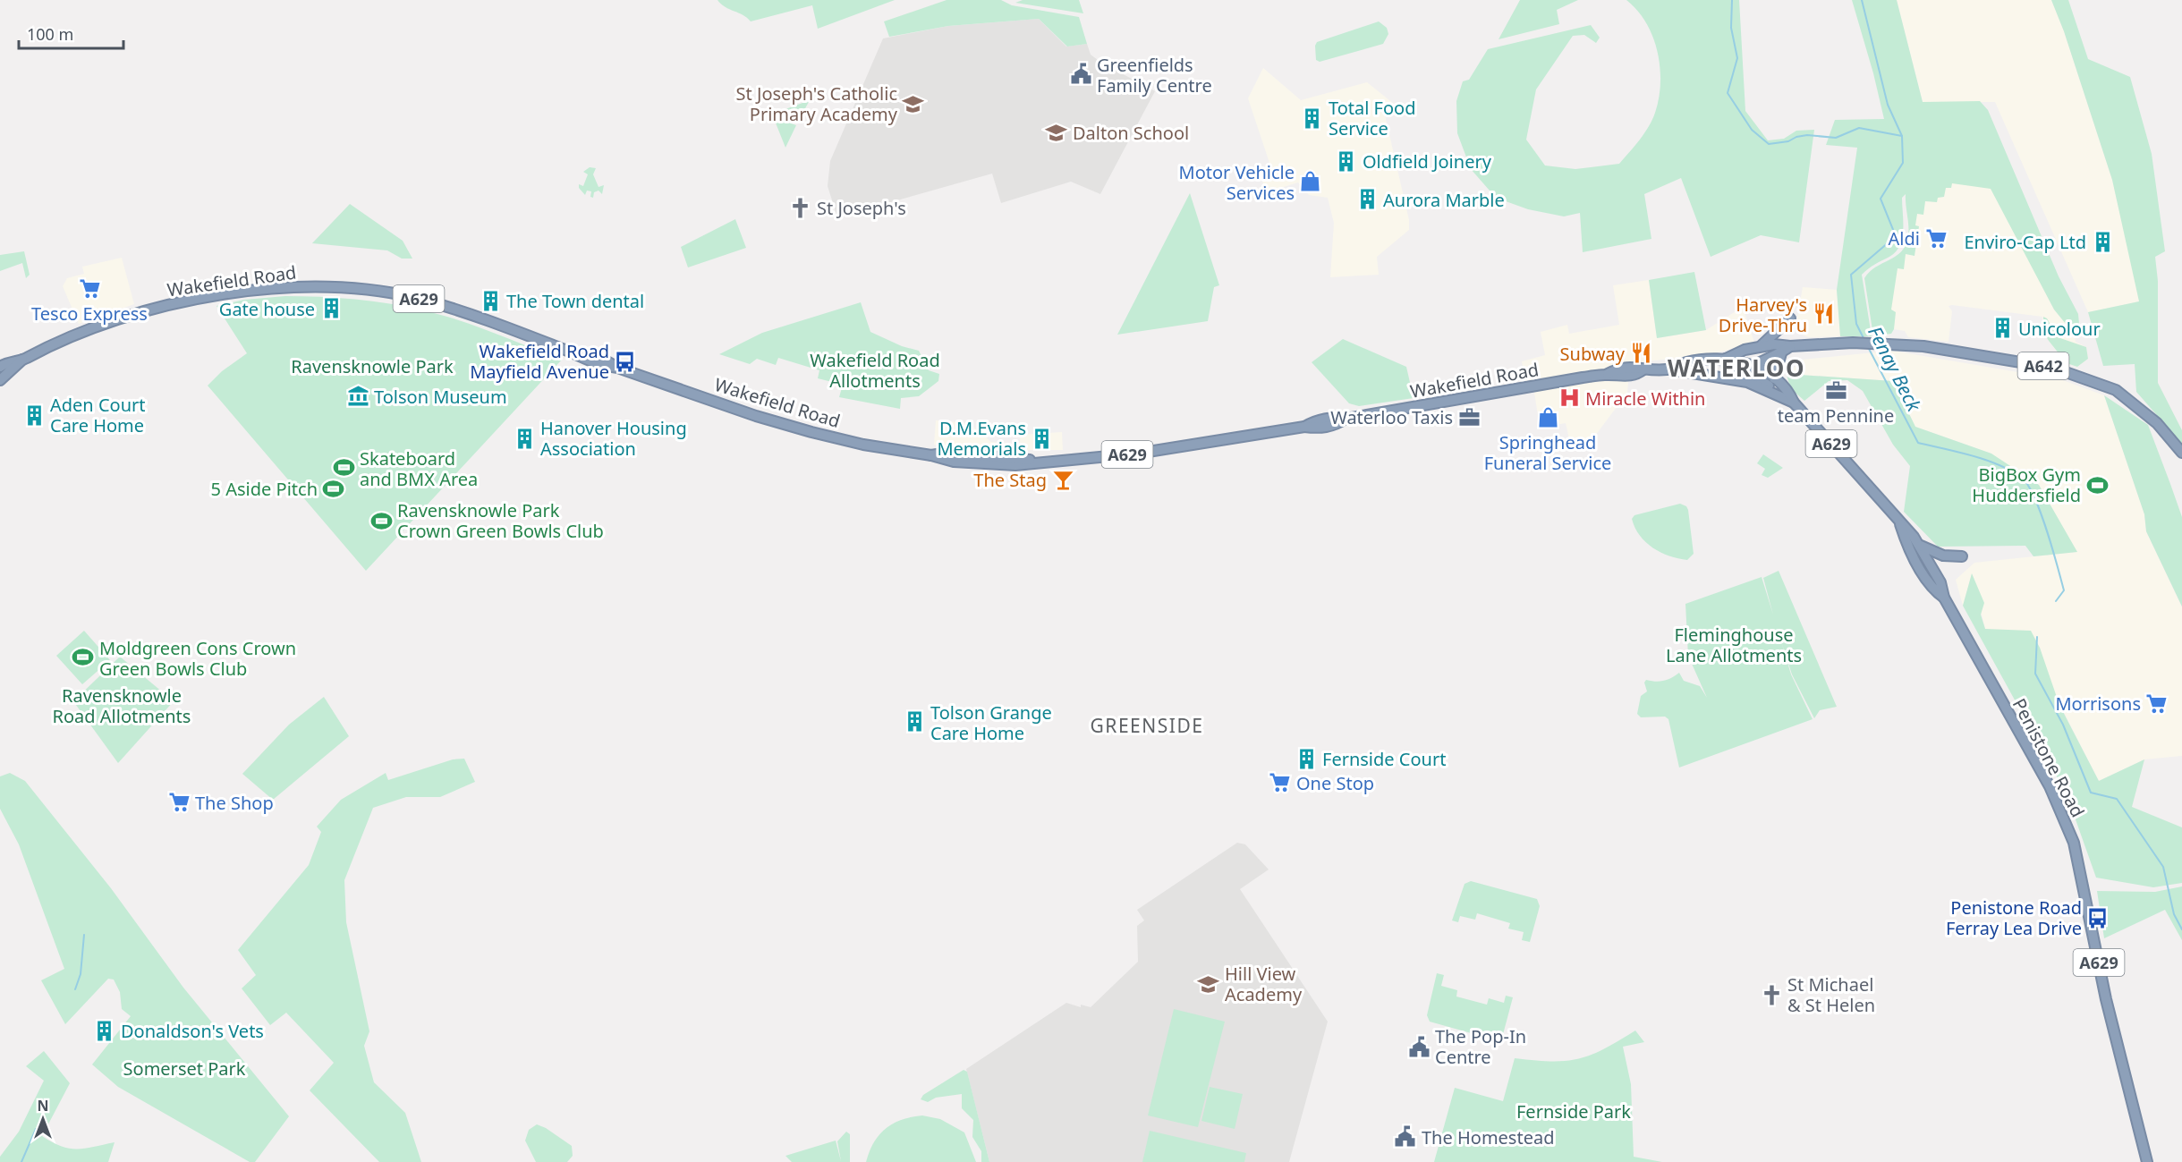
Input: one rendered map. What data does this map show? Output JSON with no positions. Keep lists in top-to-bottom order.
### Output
{
  "streets": {
    "highway": [
      "Wakefield Road",
      "A629",
      "A642",
      "Penistone Road"
    ]
  },
  "crossings": [
    ["Wakefield Road", "A629"],
    ["Wakefield Road", "Penistone Road"],
    ["A629", "Penistone Road"]
  ],
  "districts": ["WATERLOO", "GREENSIDE"],
  "water": ["Fenay Beck"],
  "parks": [
    "Wakefield Road Allotments",
    "Ravensknowle Park",
    "Fleminghouse Lane Allotments",
    "Ravensknowle Road Allotments",
    "Somerset Park",
    "Fernside Park"
  ],
  "places": {
    "public building": ["Greenfields Family Centre", "The Pop-In Centre", "The Homestead"],
    "school or university": ["St Joseph's Catholic Primary Academy", "Dalton School", "Hill View Academy"],
    "building": [
      "Total Food Service",
      "Oldfield Joinery",
      "Aurora Marble",
      "Enviro-Cap Ltd",
      "The Town dental",
      "Gate house",
      "Unicolour",
      "Aden Court Care Home",
      "Hanover Housing Association",
      "D.M.Evans Memorials",
      "Tolson Grange Care Home",
      "Fernside Court",
      "Donaldson's Vets"
    ],
    "shop": ["Motor Vehicle Services", "Springhead Funeral Service"],
    "church": ["St Joseph's", "St Michael & St Helen"],
    "supermarket": [
      "Aldi",
      "Tesco Express",
      "Morrisons",
      "One Stop",
      "The Shop"
    ],
    "restaurant": ["Harvey's Drive-Thru", "Subway"],
    "bus stop": ["Wakefield Road Mayfield Avenue", "Penistone Road Ferray Lea Drive"],
    "office": ["team Pennine", "Waterloo Taxis"],
    "museum": ["Tolson Museum"],
    "hospital": ["Miracle Within"],
    "sports": [
      "Skateboard and BMX Area",
      "BigBox Gym Huddersfield",
      "5 Aside Pitch",
      "Ravensknowle Park Crown Green Bowls Club",
      "Moldgreen Cons Crown Green Bowls Club"
    ],
    "bar": ["The Stag"]
  },
  "scale_bar": "100 m",
  "north": "top"
}
